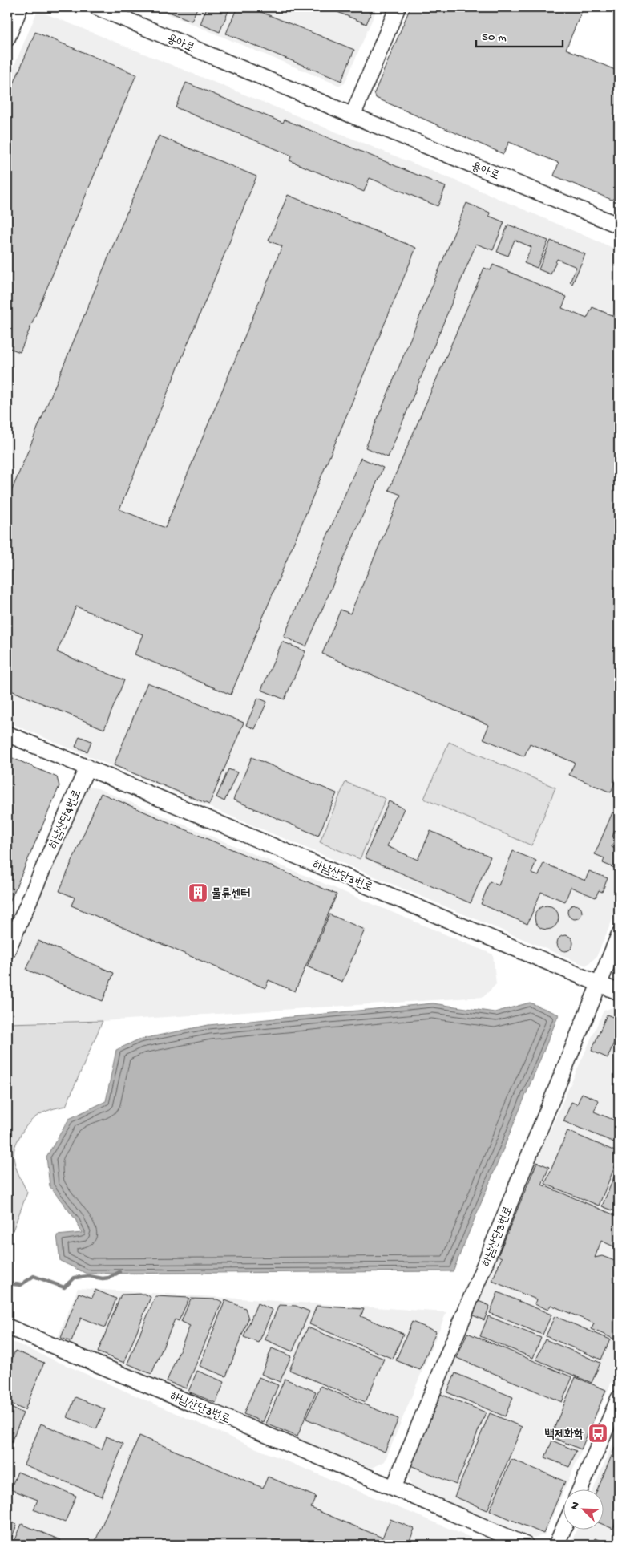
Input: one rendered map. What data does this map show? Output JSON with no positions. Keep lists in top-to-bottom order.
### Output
{
  "streets": {
    "street": ["용아로", "하남산단4번로", "하남산단3번로"]
  },
  "crossings": [
    ["하남산단4번로", "하남산단3번로"]
  ],
  "places": {
    "building": ["물류센터"],
    "bus stop": ["백제화학"]
  },
  "scale_bar": "50 m",
  "north": "top left"
}
